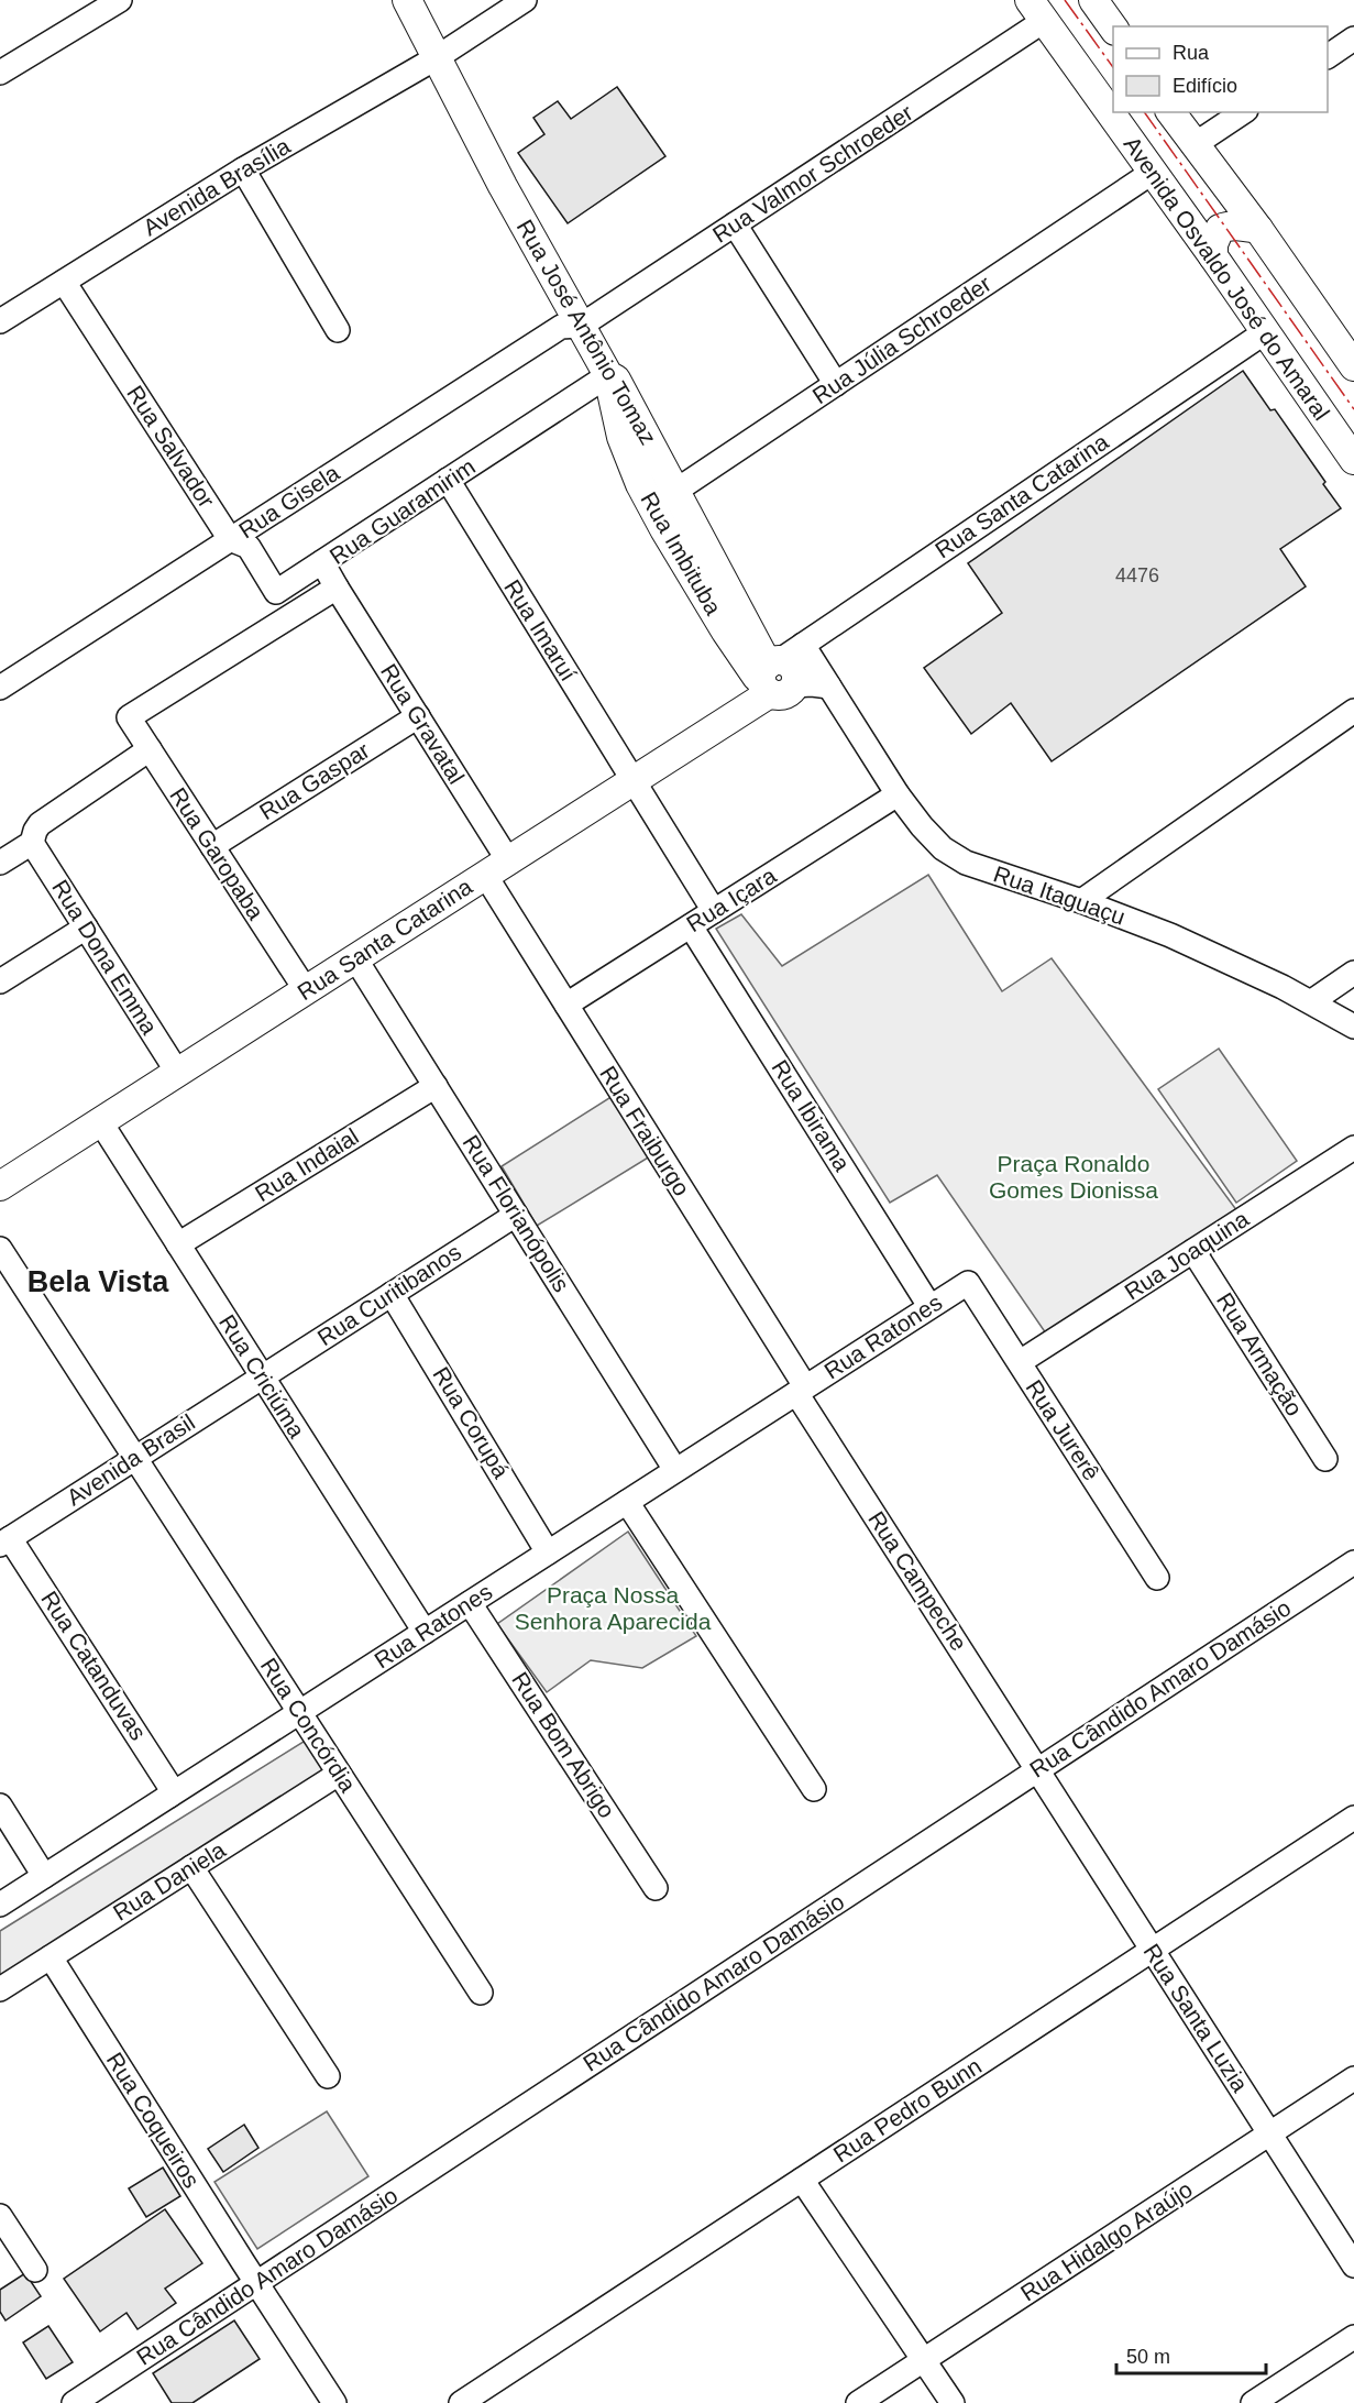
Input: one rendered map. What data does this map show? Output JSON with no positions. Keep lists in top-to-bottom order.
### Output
{
  "streets": {
    "main road": [
      "Avenida Osvaldo José do Amaral",
      "Rua José Antônio Tomaz",
      "Rua Santa Catarina",
      "Rua Imbituba"
    ],
    "street": [
      "Rua Valmor Schroeder",
      "Avenida Brasília",
      "Rua Júlia Schroeder",
      "Rua Salvador",
      "Rua Gisela",
      "Rua Guaramirim",
      "Rua Imaruí",
      "Rua Gravatal",
      "Rua Gaspar",
      "Rua Garopaba",
      "Rua Itaguaçu",
      "Rua Içara",
      "Rua Dona Emma",
      "Rua Ibirama",
      "Rua Fraiburgo",
      "Rua Indaial",
      "Rua Florianópolis",
      "Rua Joaquina",
      "Rua Curitibanos",
      "Rua Ratones",
      "Rua Armação",
      "Rua Criciúma",
      "Rua Corupá",
      "Rua Jurerê",
      "Avenida Brasil",
      "Rua Campeche",
      "Rua Catanduvas",
      "Rua Cândido Amaro Damásio",
      "Rua Concórdia",
      "Rua Bom Abrigo",
      "Rua Daniela",
      "Rua Santa Luzia",
      "Rua Pedro Bunn",
      "Rua Coqueiros",
      "Rua Hidalgo Araújo"
    ]
  },
  "crossings": [
    ["Rua Valmor Schroeder", "Avenida Osvaldo José do Amaral"],
    ["Rua Valmor Schroeder", "Rua José Antônio Tomaz"],
    ["Rua Valmor Schroeder", "Rua Gisela"],
    ["Avenida Brasília", "Rua José Antônio Tomaz"],
    ["Avenida Brasília", "Rua Salvador"],
    ["Avenida Osvaldo José do Amaral", "Rua Júlia Schroeder"],
    ["Avenida Osvaldo José do Amaral", "Rua Santa Catarina"],
    ["Rua José Antônio Tomaz", "Rua Júlia Schroeder"],
    ["Rua José Antônio Tomaz", "Rua Santa Catarina"],
    ["Rua José Antônio Tomaz", "Rua Gisela"],
    ["Rua José Antônio Tomaz", "Rua Guaramirim"],
    ["Rua José Antônio Tomaz", "Rua Imbituba"],
    ["Rua Júlia Schroeder", "Rua Imbituba"],
    ["Rua Salvador", "Rua Gisela"],
    ["Rua Salvador", "Rua Guaramirim"],
    ["Rua Santa Catarina", "Rua Imbituba"],
    ["Rua Santa Catarina", "Rua Imaruí"],
    ["Rua Santa Catarina", "Rua Gravatal"],
    ["Rua Santa Catarina", "Rua Garopaba"],
    ["Rua Santa Catarina", "Rua Itaguaçu"],
    ["Rua Santa Catarina", "Rua Dona Emma"],
    ["Rua Santa Catarina", "Rua Fraiburgo"],
    ["Rua Santa Catarina", "Rua Florianópolis"],
    ["Rua Santa Catarina", "Rua Criciúma"],
    ["Rua Guaramirim", "Rua Imbituba"],
    ["Rua Guaramirim", "Rua Imaruí"],
    ["Rua Guaramirim", "Rua Gravatal"],
    ["Rua Guaramirim", "Rua Garopaba"],
    ["Rua Imaruí", "Rua Içara"],
    ["Rua Gravatal", "Rua Gaspar"],
    ["Rua Gaspar", "Rua Garopaba"],
    ["Rua Itaguaçu", "Rua Içara"],
    ["Rua Içara", "Rua Ibirama"],
    ["Rua Içara", "Rua Fraiburgo"],
    ["Rua Ibirama", "Rua Ratones"],
    ["Rua Fraiburgo", "Rua Ratones"],
    ["Rua Fraiburgo", "Rua Campeche"],
    ["Rua Indaial", "Rua Florianópolis"],
    ["Rua Indaial", "Rua Criciúma"],
    ["Rua Florianópolis", "Rua Curitibanos"],
    ["Rua Florianópolis", "Rua Ratones"],
    ["Rua Joaquina", "Rua Armação"],
    ["Rua Joaquina", "Rua Jurerê"],
    ["Rua Curitibanos", "Rua Criciúma"],
    ["Rua Curitibanos", "Rua Corupá"],
    ["Rua Curitibanos", "Avenida Brasil"],
    ["Rua Ratones", "Rua Criciúma"],
    ["Rua Ratones", "Rua Corupá"],
    ["Rua Ratones", "Rua Jurerê"],
    ["Rua Ratones", "Rua Campeche"],
    ["Rua Ratones", "Rua Catanduvas"],
    ["Rua Ratones", "Rua Concórdia"],
    ["Rua Ratones", "Rua Bom Abrigo"],
    ["Rua Criciúma", "Avenida Brasil"],
    ["Avenida Brasil", "Rua Catanduvas"],
    ["Avenida Brasil", "Rua Concórdia"],
    ["Rua Campeche", "Rua Cândido Amaro Damásio"],
    ["Rua Campeche", "Rua Santa Luzia"],
    ["Rua Cândido Amaro Damásio", "Rua Santa Luzia"],
    ["Rua Cândido Amaro Damásio", "Rua Coqueiros"],
    ["Rua Concórdia", "Rua Daniela"],
    ["Rua Daniela", "Rua Coqueiros"],
    ["Rua Santa Luzia", "Rua Pedro Bunn"],
    ["Rua Santa Luzia", "Rua Hidalgo Araújo"]
  ],
  "districts": ["Bela Vista"],
  "parks": ["Praça Ronaldo Gomes Dionissa", "Praça Nossa Senhora Aparecida"],
  "house_numbers": ["4476"],
  "legend": ["Rua", "Edifício"],
  "scale_bar": "50 m"
}
